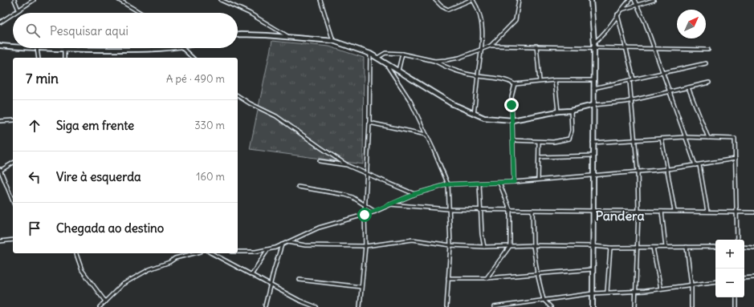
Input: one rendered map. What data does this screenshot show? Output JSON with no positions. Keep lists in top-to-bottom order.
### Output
{
  "districts": ["Pandera"],
  "north": "top right",
  "page": {
    "search": "Pesquisar aqui",
    "heading": ["7 min", "A pé · 490 m"],
    "list": [
      ["Siga em frente", "330 m"],
      ["Vire à esquerda", "160 m"],
      "Chegada ao destino"
    ],
    "map_buttons": ["+", "−"]
  }
}
